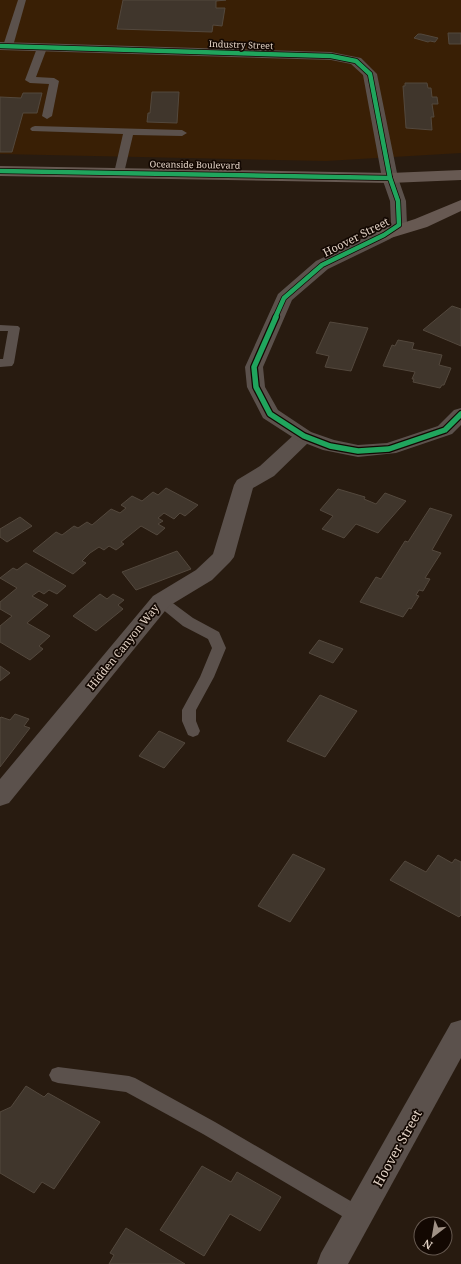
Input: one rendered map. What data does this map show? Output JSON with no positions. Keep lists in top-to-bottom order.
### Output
{
  "streets": {
    "main road": ["Oceanside Boulevard"],
    "street": ["Industry Street", "Hoover Street", "Hidden Canyon Way"]
  },
  "crossings": [
    ["Industry Street", "Oceanside Boulevard"],
    ["Industry Street", "Hoover Street"],
    ["Oceanside Boulevard", "Hoover Street"],
    ["Hoover Street", "Hidden Canyon Way"]
  ],
  "north": "bottom left"
}
